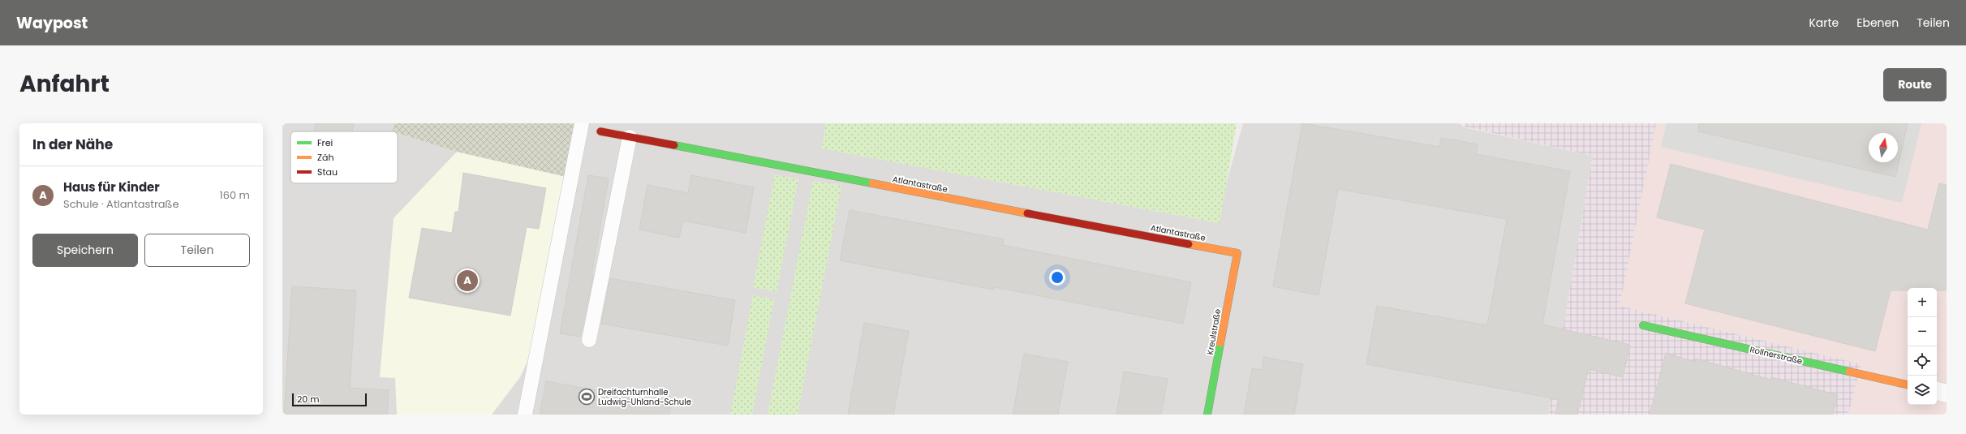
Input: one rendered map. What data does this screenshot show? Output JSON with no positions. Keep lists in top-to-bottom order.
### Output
{
  "streets": {
    "street": ["Atlantastraße", "Kreulstraße", "Rollnerstraße"]
  },
  "crossings": [
    ["Atlantastraße", "Kreulstraße"]
  ],
  "places": {
    "sports": ["Dreifachturnhalle Ludwig-Uhland-Schule"]
  },
  "legend": ["Frei", "Zäh", "Stau"],
  "scale_bar": "20 m",
  "north": "top",
  "page": {
    "header": "Waypost",
    "nav": ["Karte", "Ebenen", "Teilen"],
    "title": "Anfahrt",
    "buttons": [
      "Route",
      ["Speichern", "Teilen"]
    ],
    "heading": "In der Nähe",
    "list": [
      {
        "mark": "A",
        "name": "Haus für Kinder",
        "note": "Schule · Atlantastraße",
        "value": "160 m"
      }
    ],
    "pins": "A",
    "map_buttons": ["+", "−"],
    "scale": "20 m"
  }
}
